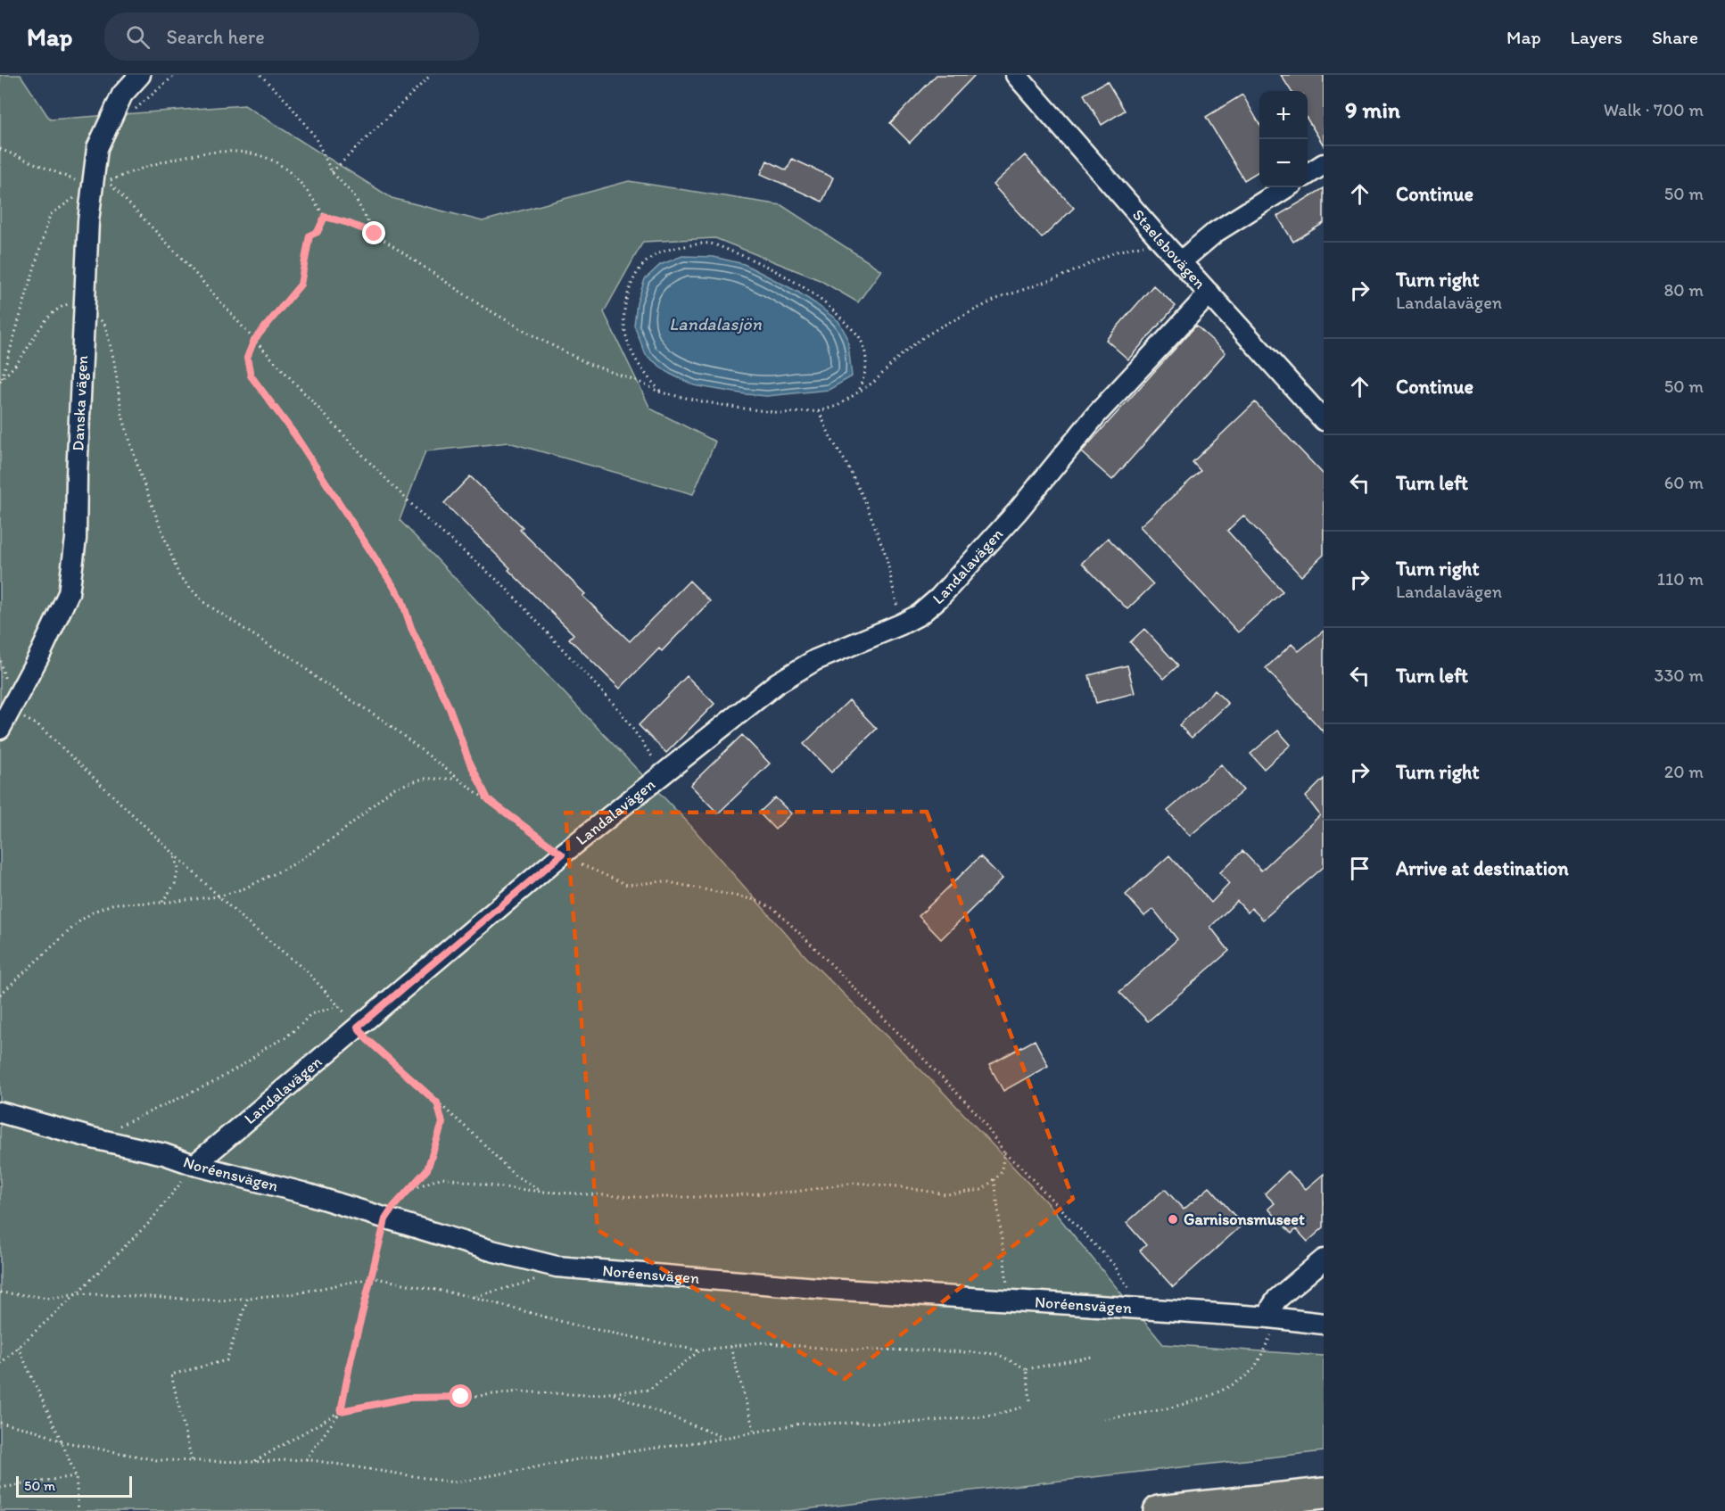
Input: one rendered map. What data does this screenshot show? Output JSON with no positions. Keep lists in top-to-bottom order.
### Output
{
  "streets": {
    "street": [
      "Staelsbovägen",
      "Danska vägen",
      "Landalavägen",
      "Noréensvägen"
    ]
  },
  "crossings": [
    ["Staelsbovägen", "Landalavägen"],
    ["Landalavägen", "Noréensvägen"]
  ],
  "water": ["Landalasjön"],
  "places": ["Garnisonsmuseet"],
  "scale_bar": "50 m",
  "page": {
    "header": "Map",
    "search": "Search here",
    "nav": ["Map", "Layers", "Share"],
    "heading": ["9 min", "Walk · 700 m"],
    "map_buttons": ["+", "−"],
    "list": [
      ["Continue", "50 m"],
      ["Turn right", "Landalavägen", "80 m"],
      ["Continue", "50 m"],
      ["Turn left", "60 m"],
      ["Turn right", "Landalavägen", "110 m"],
      ["Turn left", "330 m"],
      ["Turn right", "20 m"],
      "Arrive at destination"
    ],
    "scale": "50 m"
  }
}
